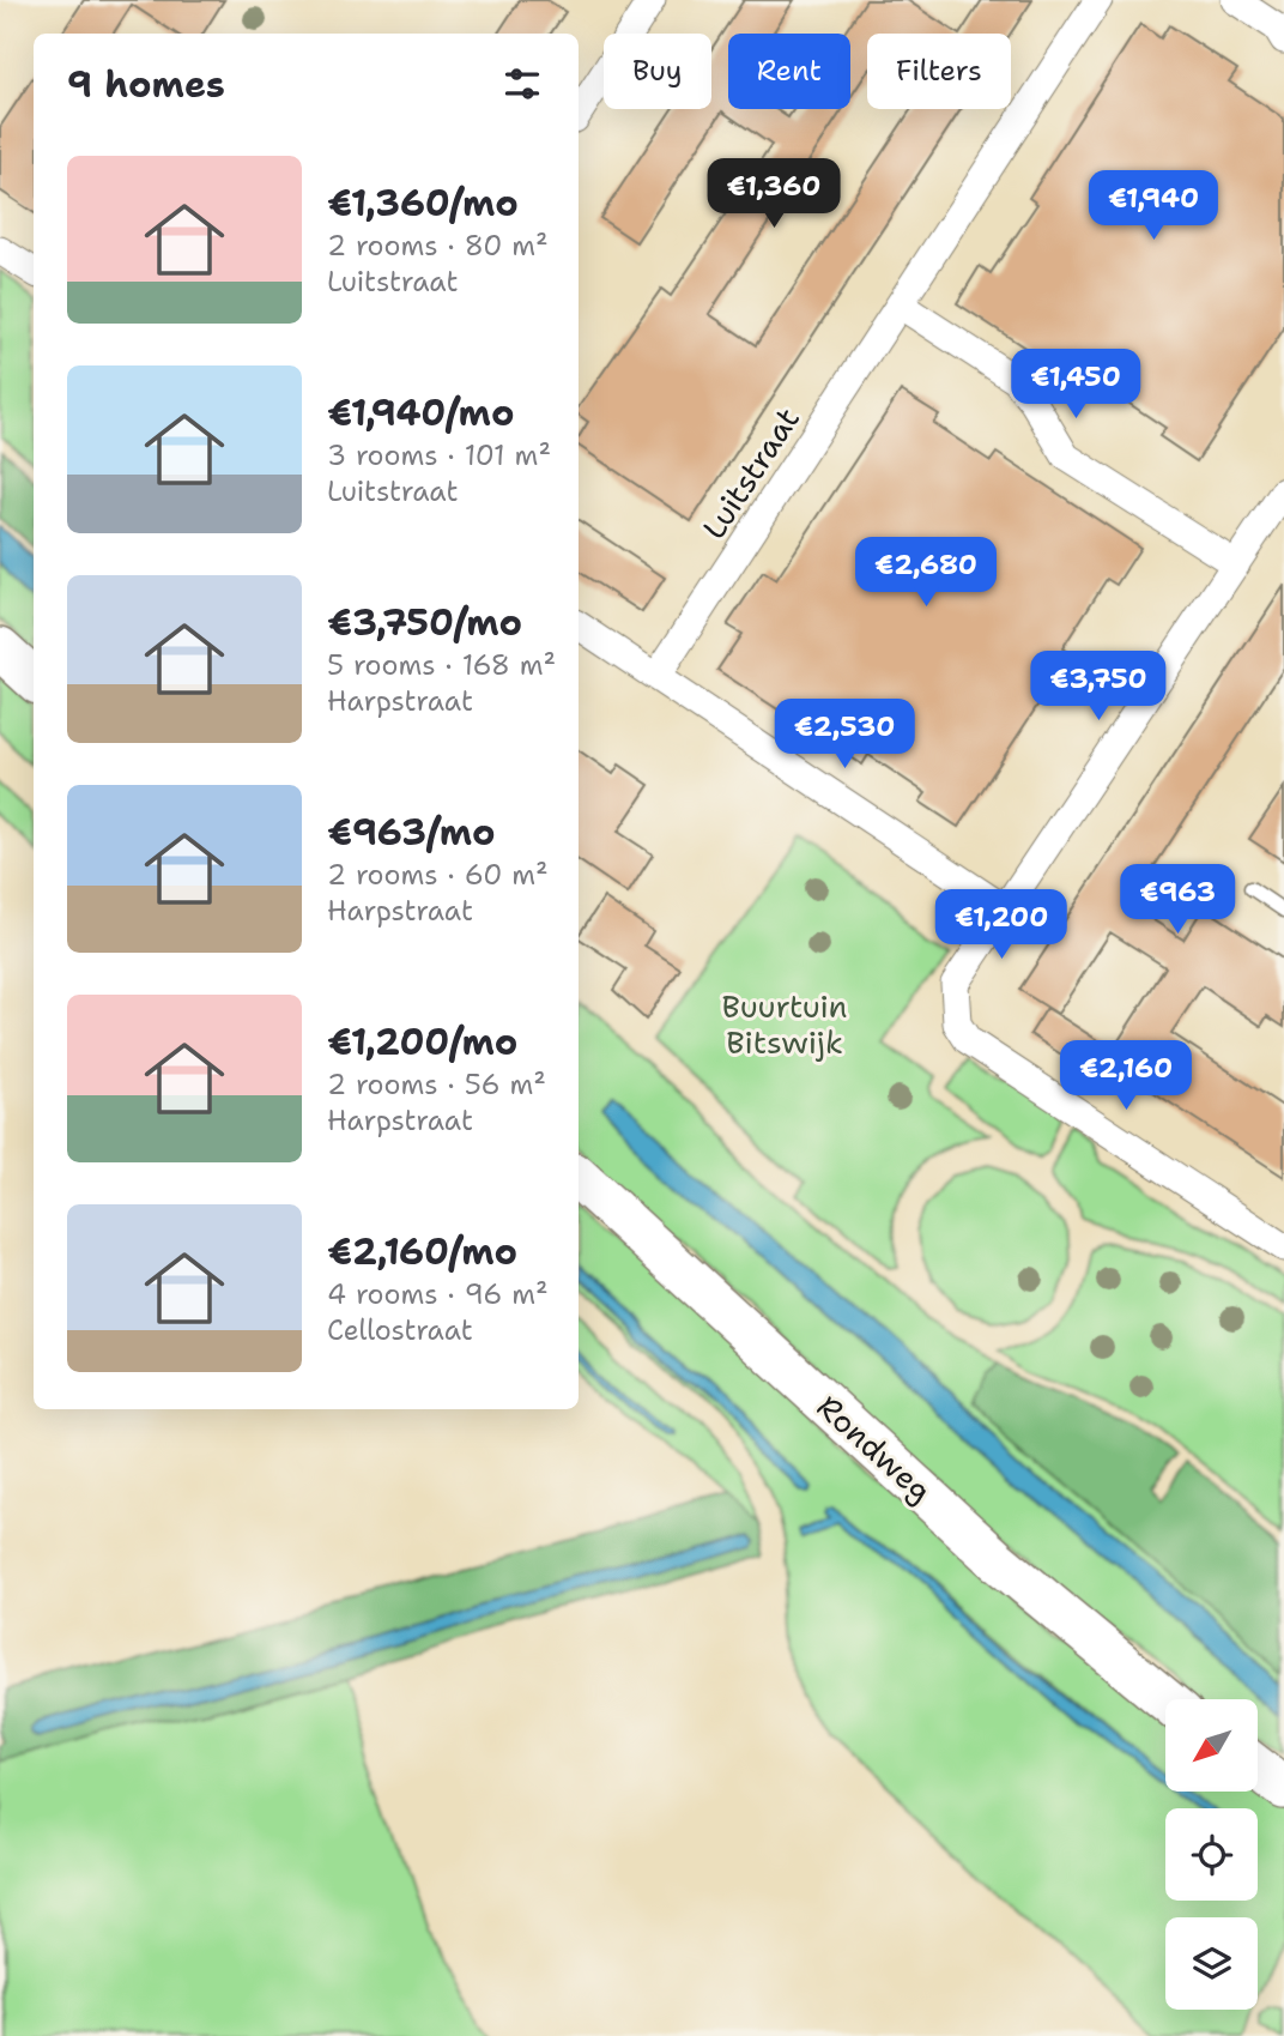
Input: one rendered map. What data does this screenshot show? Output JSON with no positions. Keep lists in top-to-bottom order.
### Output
{
  "streets": {
    "main road": ["Rondweg"],
    "street": ["Luitstraat"]
  },
  "parks": ["Buurtuin Bitswijk"],
  "north": "bottom left",
  "page": {
    "chip": ["Buy", "Rent", "Filters"],
    "heading": "9 homes",
    "list": [
      {
        "name": "€1,360/mo",
        "note": "2 rooms · 80 m² · Luitstraat"
      },
      {
        "name": "€1,940/mo",
        "note": "3 rooms · 101 m² · Luitstraat"
      },
      {
        "name": "€3,750/mo",
        "note": "5 rooms · 168 m² · Harpstraat"
      },
      {
        "name": "€963/mo",
        "note": "2 rooms · 60 m² · Harpstraat"
      },
      {
        "name": "€1,200/mo",
        "note": "2 rooms · 56 m² · Harpstraat"
      },
      {
        "name": "€2,160/mo",
        "note": "4 rooms · 96 m² · Cellostraat"
      }
    ],
    "price": [
      "€1,360",
      "€1,940",
      "€1,450",
      "€2,680",
      "€3,750",
      "€2,530",
      "€963",
      "€1,200",
      "€2,160"
    ]
  }
}
